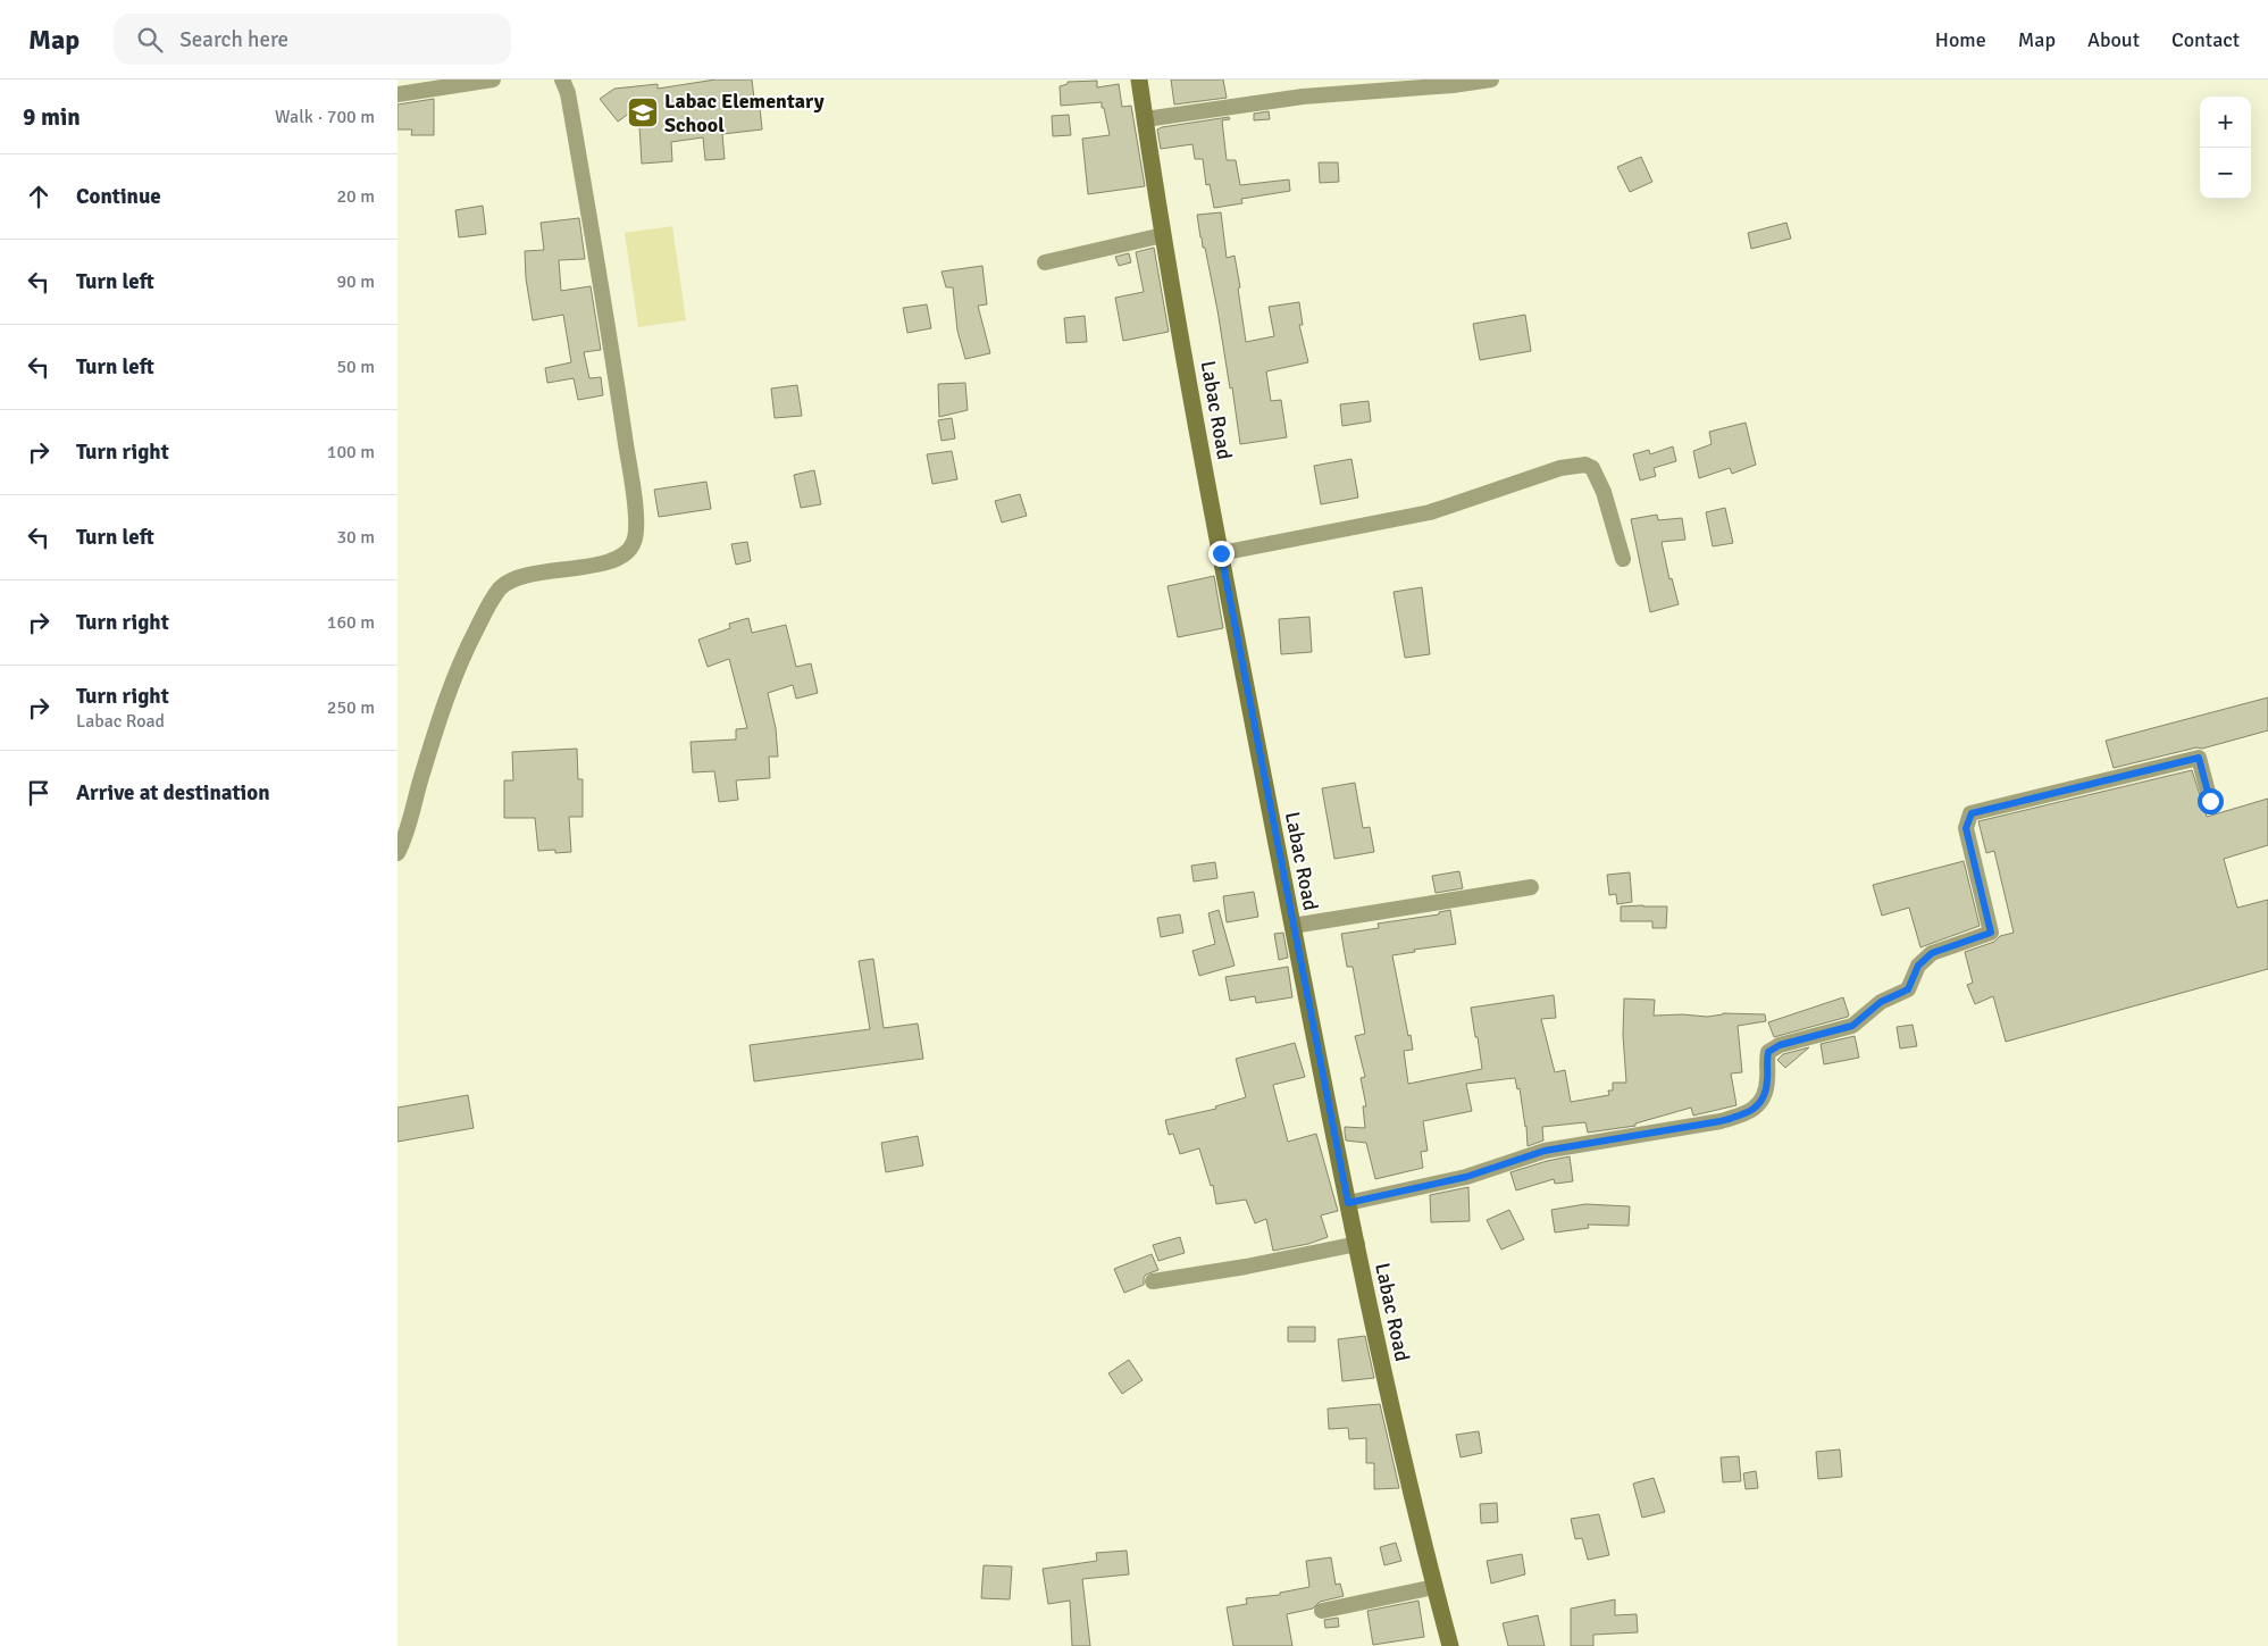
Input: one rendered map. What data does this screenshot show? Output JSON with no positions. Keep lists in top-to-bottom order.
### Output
{
  "streets": {
    "street": ["Labac Road"]
  },
  "places": {
    "school or university": ["Labac Elementary School"]
  },
  "page": {
    "header": "Map",
    "search": "Search here",
    "nav": [
      "Home",
      "Map",
      "About",
      "Contact"
    ],
    "heading": ["9 min", "Walk · 700 m"],
    "map_buttons": ["+", "−"],
    "list": [
      ["Continue", "20 m"],
      ["Turn left", "90 m"],
      ["Turn left", "50 m"],
      ["Turn right", "100 m"],
      ["Turn left", "30 m"],
      ["Turn right", "160 m"],
      ["Turn right", "Labac Road", "250 m"],
      "Arrive at destination"
    ]
  }
}
